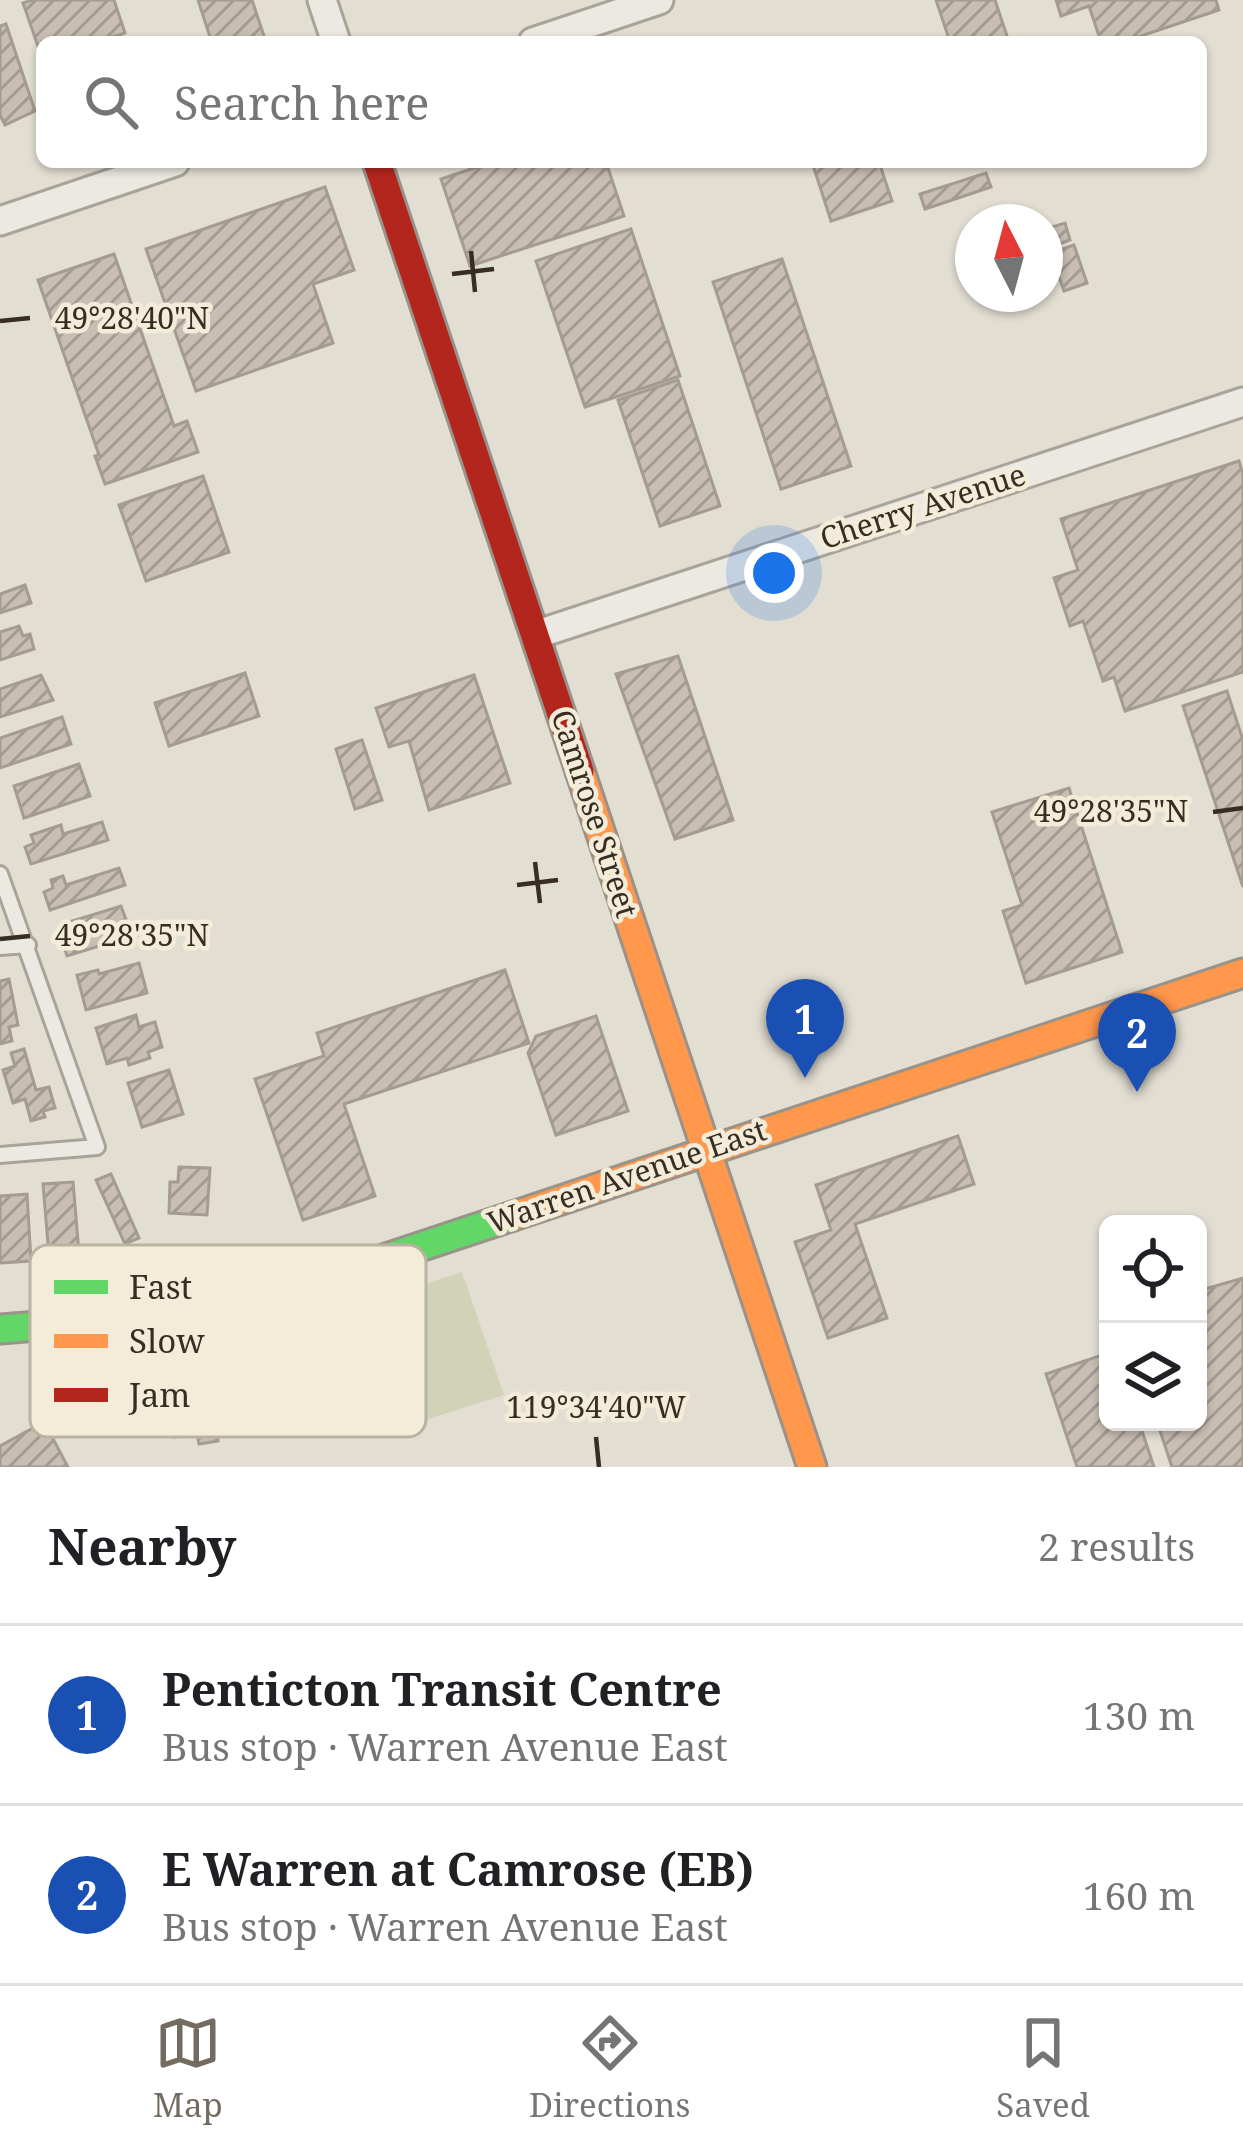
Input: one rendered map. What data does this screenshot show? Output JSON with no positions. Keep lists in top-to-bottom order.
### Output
{
  "streets": {
    "street": ["Cherry Avenue", "Camrose Street", "Warren Avenue East"]
  },
  "crossings": [
    ["Cherry Avenue", "Camrose Street"],
    ["Camrose Street", "Warren Avenue East"]
  ],
  "legend": ["Fast", "Slow", "Jam"],
  "north": "top",
  "page": {
    "search": "Search here",
    "pins": ["1", "2"],
    "heading": ["Nearby", "2 results"],
    "list": [
      {
        "mark": "1",
        "name": "Penticton Transit Centre",
        "note": "Bus stop · Warren Avenue East",
        "value": "130 m"
      },
      {
        "mark": "2",
        "name": "E Warren at Camrose (EB)",
        "note": "Bus stop · Warren Avenue East",
        "value": "160 m"
      }
    ],
    "nav": ["Map", "Directions", "Saved"]
  },
  "coordinates": ["49°28'40\"N", "49°28'35\"N", "119°34'40\"W"]
}
